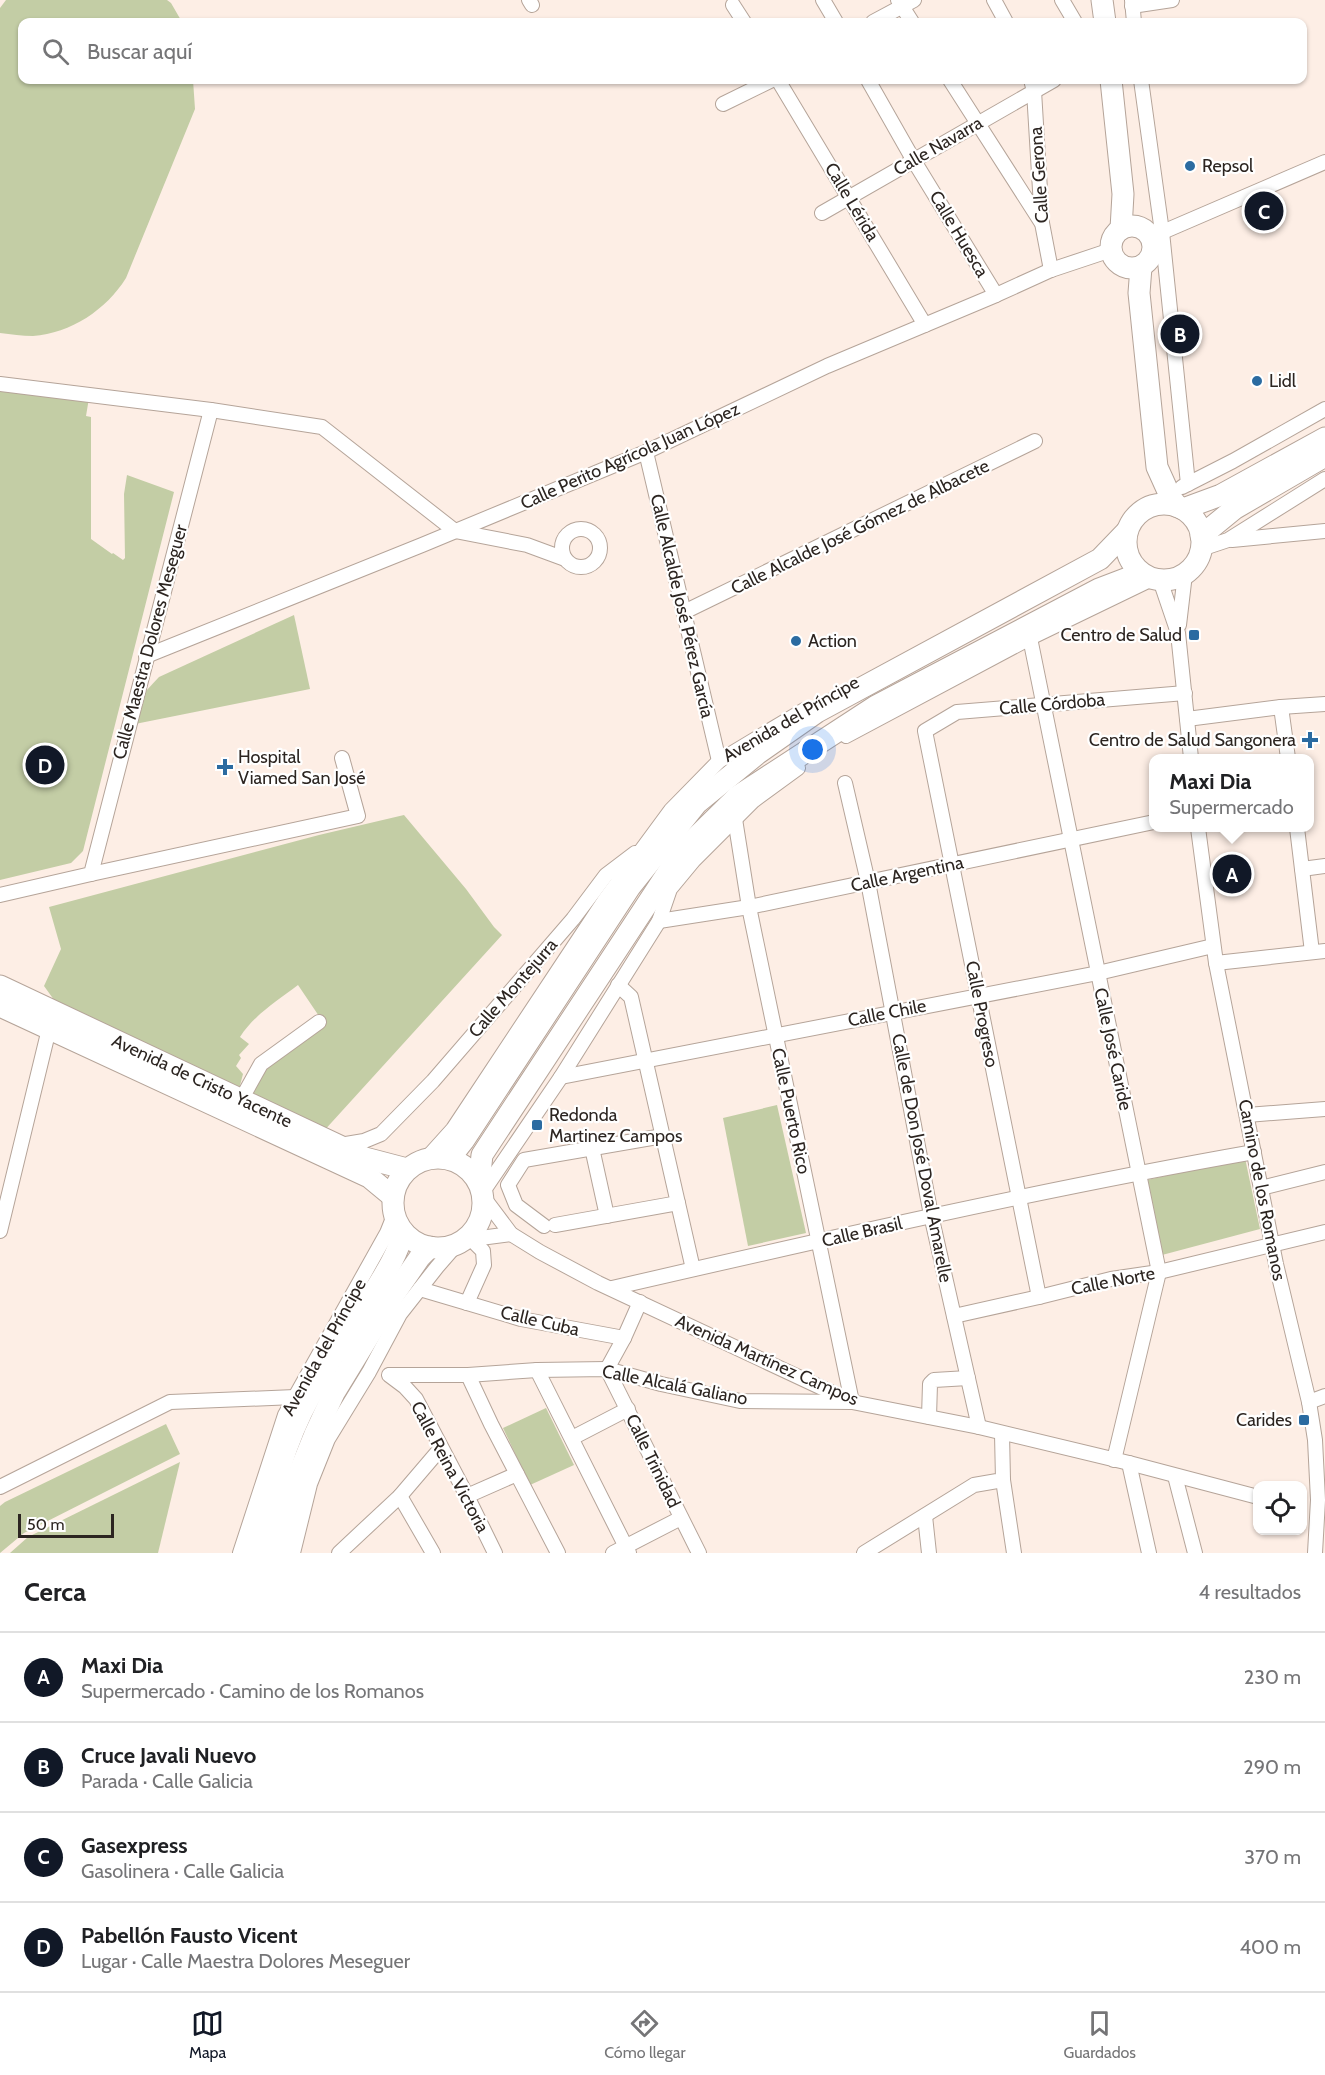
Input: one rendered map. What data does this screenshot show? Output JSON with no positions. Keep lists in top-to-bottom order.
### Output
{
  "streets": {
    "main road": ["Avenida del Príncipe", "Avenida de Cristo Yacente"],
    "street": [
      "Calle Navarra",
      "Calle Gerona",
      "Calle Lérida",
      "Calle Huesca",
      "Calle Perito Agrícola Juan López",
      "Calle Alcalde José Gómez de Albacete",
      "Calle Alcalde José Pérez García",
      "Calle Maestra Dolores Meseguer",
      "Calle Córdoba",
      "Calle Argentina",
      "Calle Montejurra",
      "Calle Chile",
      "Calle Progreso",
      "Calle José Caride",
      "Calle Puerto Rico",
      "Calle de Don José Doval Amarelle",
      "Camino de los Romanos",
      "Calle Brasil",
      "Calle Norte",
      "Calle Cuba",
      "Avenida Martínez Campos",
      "Calle Alcalá Galiano",
      "Calle Trinidad",
      "Calle Reina Victoria"
    ]
  },
  "crossings": [
    ["Calle Navarra", "Calle Gerona"],
    ["Calle Navarra", "Calle Lérida"],
    ["Calle Navarra", "Calle Huesca"],
    ["Calle Gerona", "Calle Perito Agrícola Juan López"],
    ["Calle Lérida", "Calle Perito Agrícola Juan López"],
    ["Calle Huesca", "Calle Perito Agrícola Juan López"],
    ["Calle Perito Agrícola Juan López", "Calle Alcalde José Pérez García"],
    ["Calle Perito Agrícola Juan López", "Calle Maestra Dolores Meseguer"],
    ["Calle Alcalde José Gómez de Albacete", "Calle Alcalde José Pérez García"],
    ["Calle Alcalde José Pérez García", "Avenida del Príncipe"],
    ["Calle Córdoba", "Calle Progreso"],
    ["Calle Córdoba", "Calle José Caride"],
    ["Avenida del Príncipe", "Calle Montejurra"],
    ["Avenida del Príncipe", "Avenida de Cristo Yacente"],
    ["Avenida del Príncipe", "Avenida Martínez Campos"],
    ["Calle Argentina", "Calle Progreso"],
    ["Calle Argentina", "Calle José Caride"],
    ["Calle Argentina", "Calle Puerto Rico"],
    ["Calle Argentina", "Calle de Don José Doval Amarelle"],
    ["Calle Chile", "Calle Progreso"],
    ["Calle Chile", "Calle José Caride"],
    ["Calle Chile", "Calle Puerto Rico"],
    ["Calle Chile", "Calle de Don José Doval Amarelle"],
    ["Calle Chile", "Camino de los Romanos"],
    ["Calle Progreso", "Calle Brasil"],
    ["Calle Progreso", "Calle Norte"],
    ["Calle José Caride", "Calle Brasil"],
    ["Calle José Caride", "Calle Norte"],
    ["Calle José Caride", "Avenida Martínez Campos"],
    ["Avenida de Cristo Yacente", "Avenida Martínez Campos"],
    ["Calle Puerto Rico", "Calle Brasil"],
    ["Calle Puerto Rico", "Avenida Martínez Campos"],
    ["Calle Puerto Rico", "Calle Alcalá Galiano"],
    ["Calle de Don José Doval Amarelle", "Calle Brasil"],
    ["Calle de Don José Doval Amarelle", "Calle Norte"],
    ["Calle de Don José Doval Amarelle", "Avenida Martínez Campos"],
    ["Camino de los Romanos", "Calle Brasil"],
    ["Camino de los Romanos", "Calle Norte"],
    ["Calle Brasil", "Avenida Martínez Campos"],
    ["Avenida Martínez Campos", "Calle Alcalá Galiano"],
    ["Calle Alcalá Galiano", "Calle Trinidad"],
    ["Calle Alcalá Galiano", "Calle Reina Victoria"]
  ],
  "places": {
    "other": ["Repsol", "Lidl", "Action"],
    "transit": ["Centro de Salud", "Redonda Martinez Campos", "Carides"],
    "health": ["Centro de Salud Sangonera", "Hospital Viamed San José"]
  },
  "scale_bar": "50 m",
  "page": {
    "search": "Buscar aquí",
    "pins": [
      "C",
      "B",
      "D",
      "A"
    ],
    "popup": ["Maxi Dia", "Supermercado"],
    "scale": "50 m",
    "heading": ["Cerca", "4 resultados"],
    "list": [
      {
        "mark": "A",
        "name": "Maxi Dia",
        "note": "Supermercado · Camino de los Romanos",
        "value": "230 m"
      },
      {
        "mark": "B",
        "name": "Cruce Javali Nuevo",
        "note": "Parada · Calle Galicia",
        "value": "290 m"
      },
      {
        "mark": "C",
        "name": "Gasexpress",
        "note": "Gasolinera · Calle Galicia",
        "value": "370 m"
      },
      {
        "mark": "D",
        "name": "Pabellón Fausto Vicent",
        "note": "Lugar · Calle Maestra Dolores Meseguer",
        "value": "400 m"
      }
    ],
    "nav": ["Mapa", "Cómo llegar", "Guardados"]
  }
}
